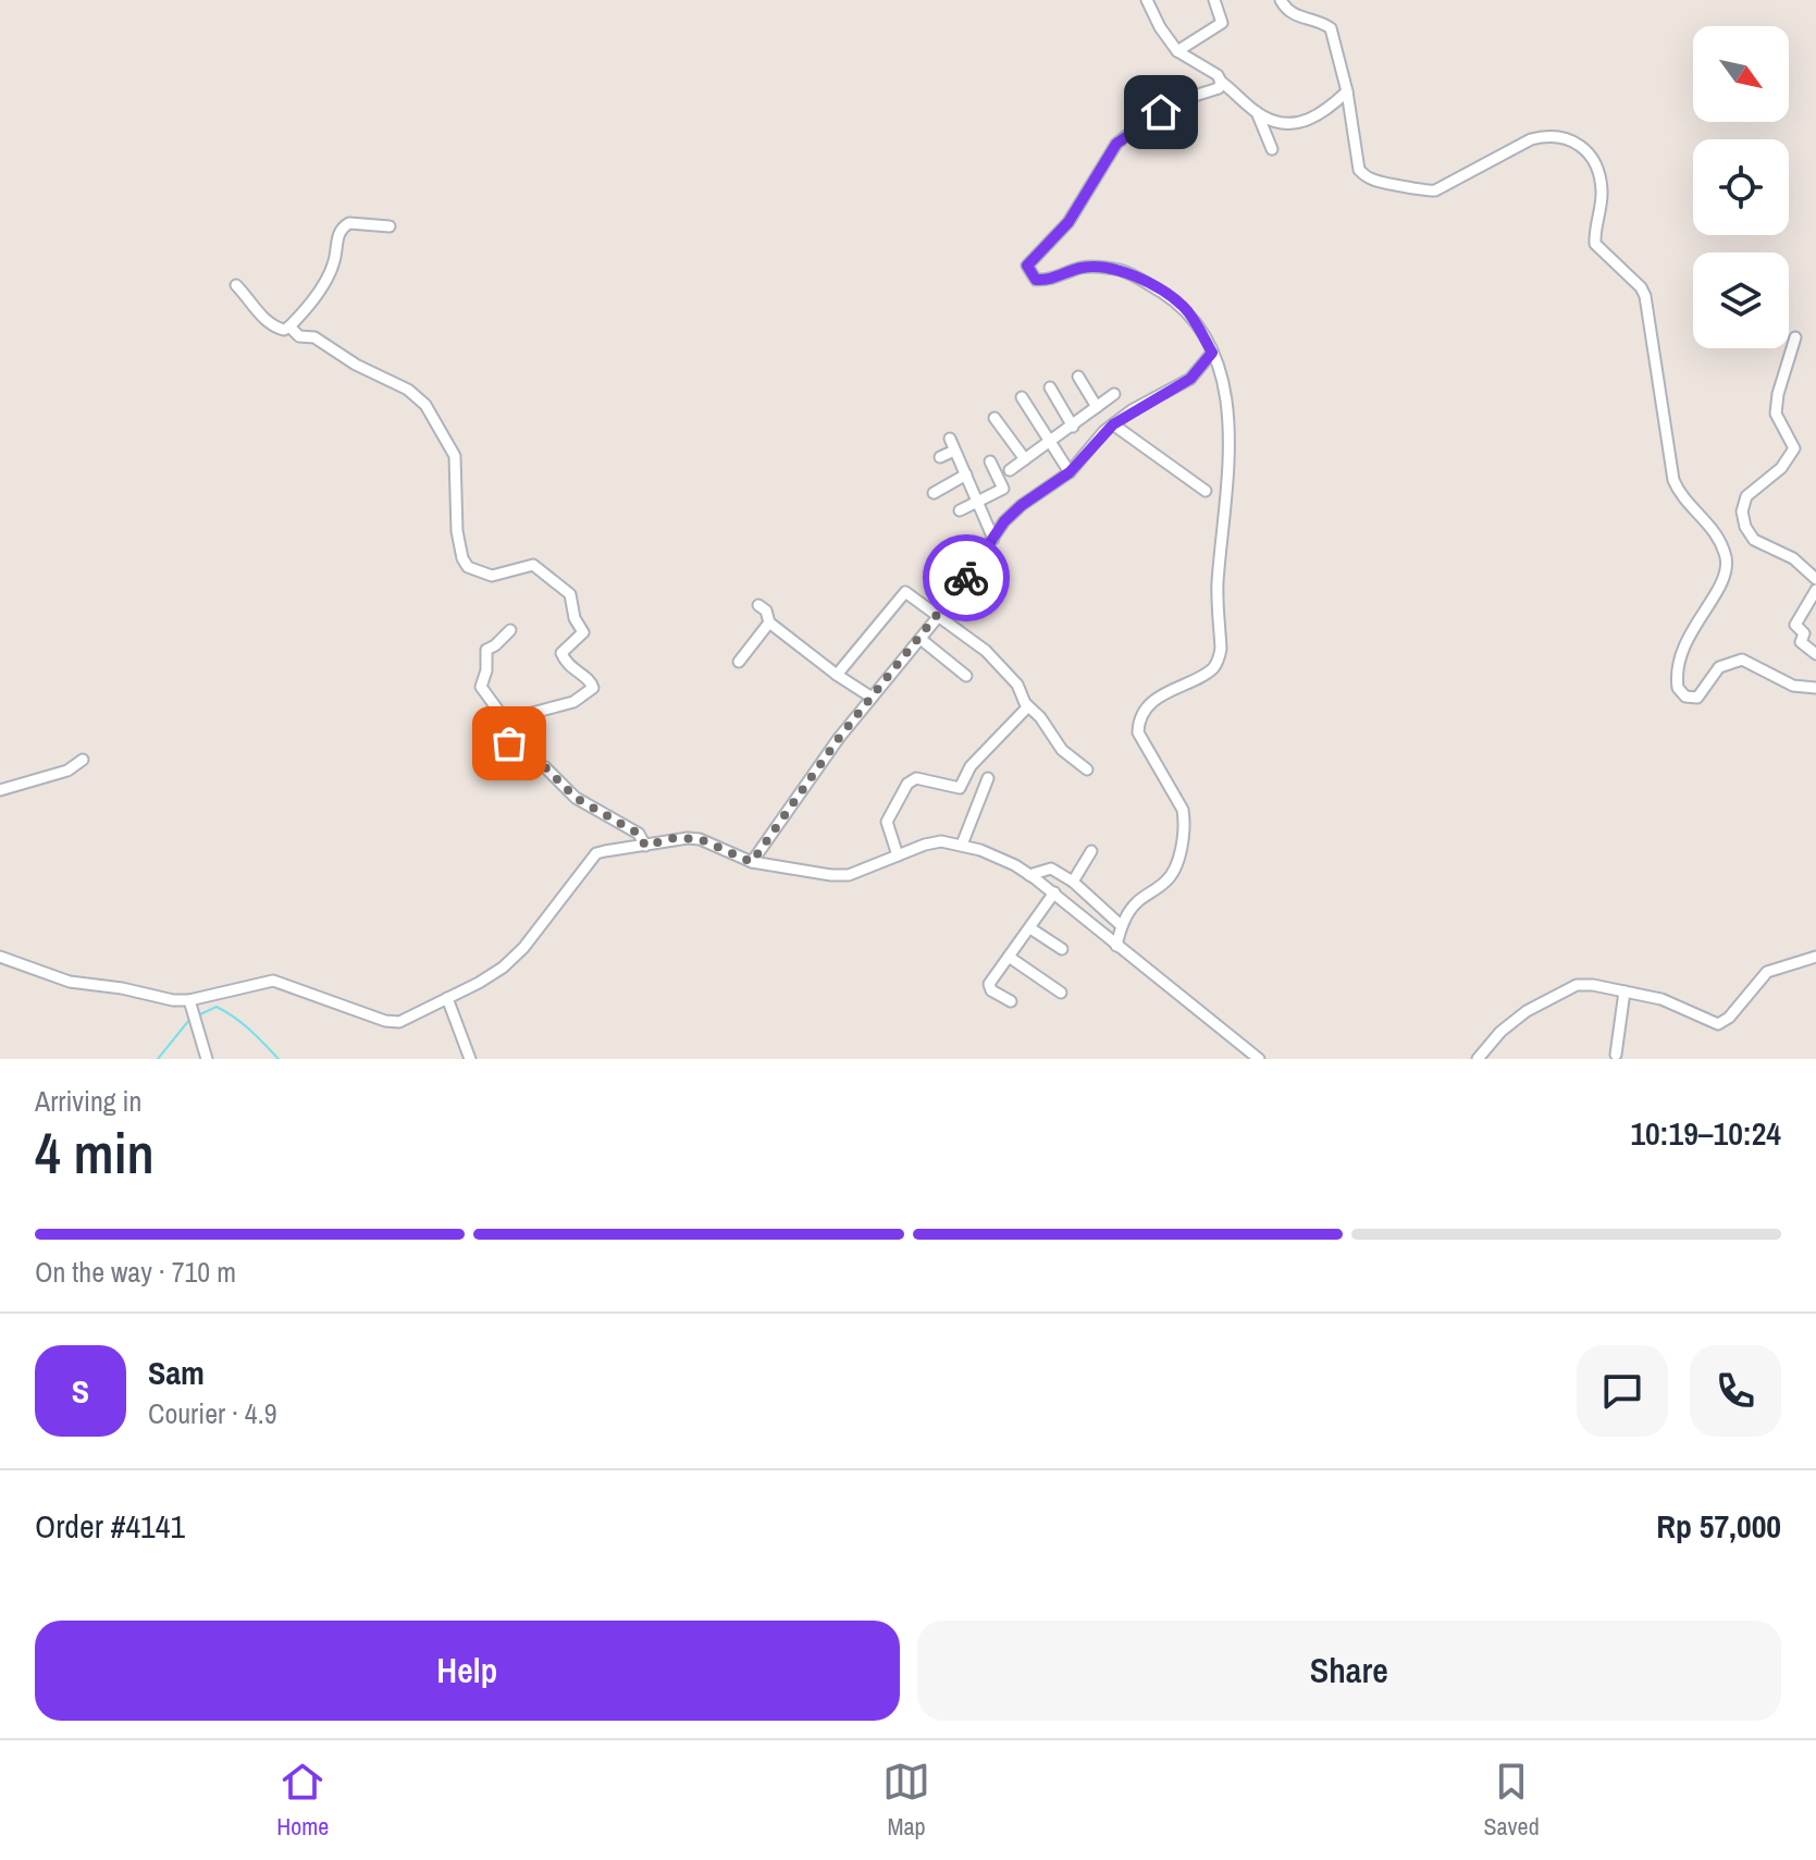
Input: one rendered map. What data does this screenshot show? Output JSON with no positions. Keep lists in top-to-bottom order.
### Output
{
  "north": "bottom right",
  "page": {
    "heading": ["4 min", "Arriving in", "10:19–10:24"],
    "panel": [
      "Sam",
      "Courier · 4.9",
      "Order #4141",
      "Rp 57,000"
    ],
    "bar": "On the way · 710 m",
    "round": "S",
    "buttons": ["Help", "Share"],
    "tabs": ["Home", "Map", "Saved"]
  }
}
